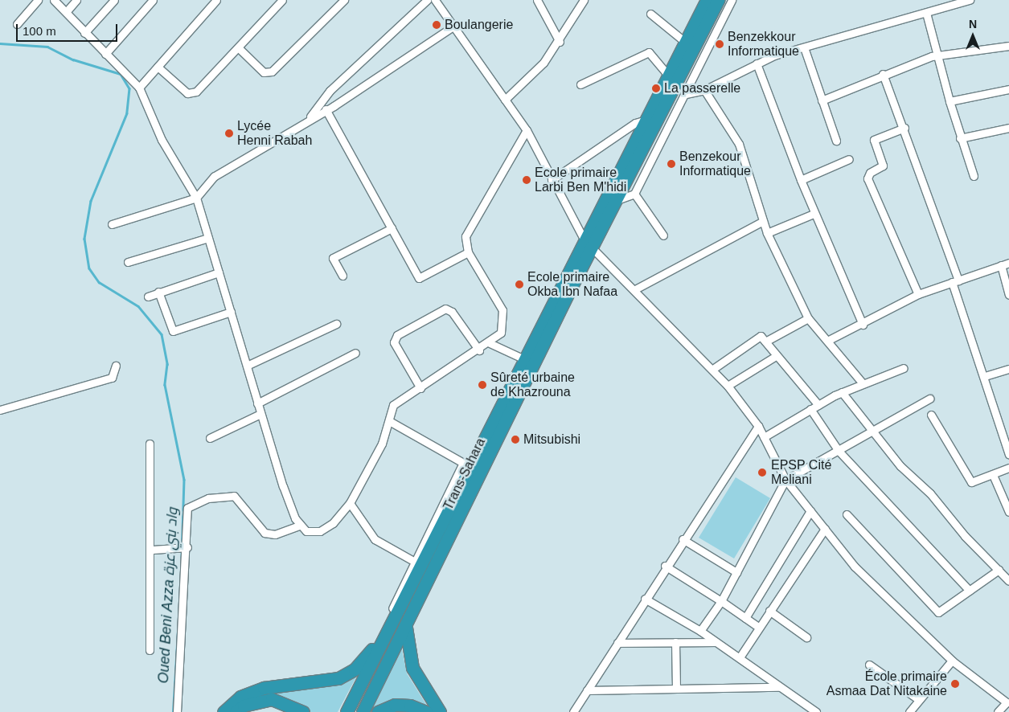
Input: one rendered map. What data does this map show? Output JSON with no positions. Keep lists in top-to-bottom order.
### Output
{
  "streets": {
    "highway": ["Trans-Sahara"]
  },
  "water": ["Oued Beni Azza واد بني عزة"],
  "places": [
    "Boulangerie",
    "Benzekkour Informatique",
    "La passerelle",
    "Lycée Henni Rabah",
    "Benzekour Informatique",
    "Ecole primaire Larbi Ben M'hidi",
    "Ecole primaire Okba Ibn Nafaa",
    "Sûreté urbaine de Khazrouna",
    "Mitsubishi",
    "EPSP Cité Meliani",
    "École primaire Asmaa Dat Nitakaine"
  ],
  "scale_bar": "100 m",
  "north": "top"
}
